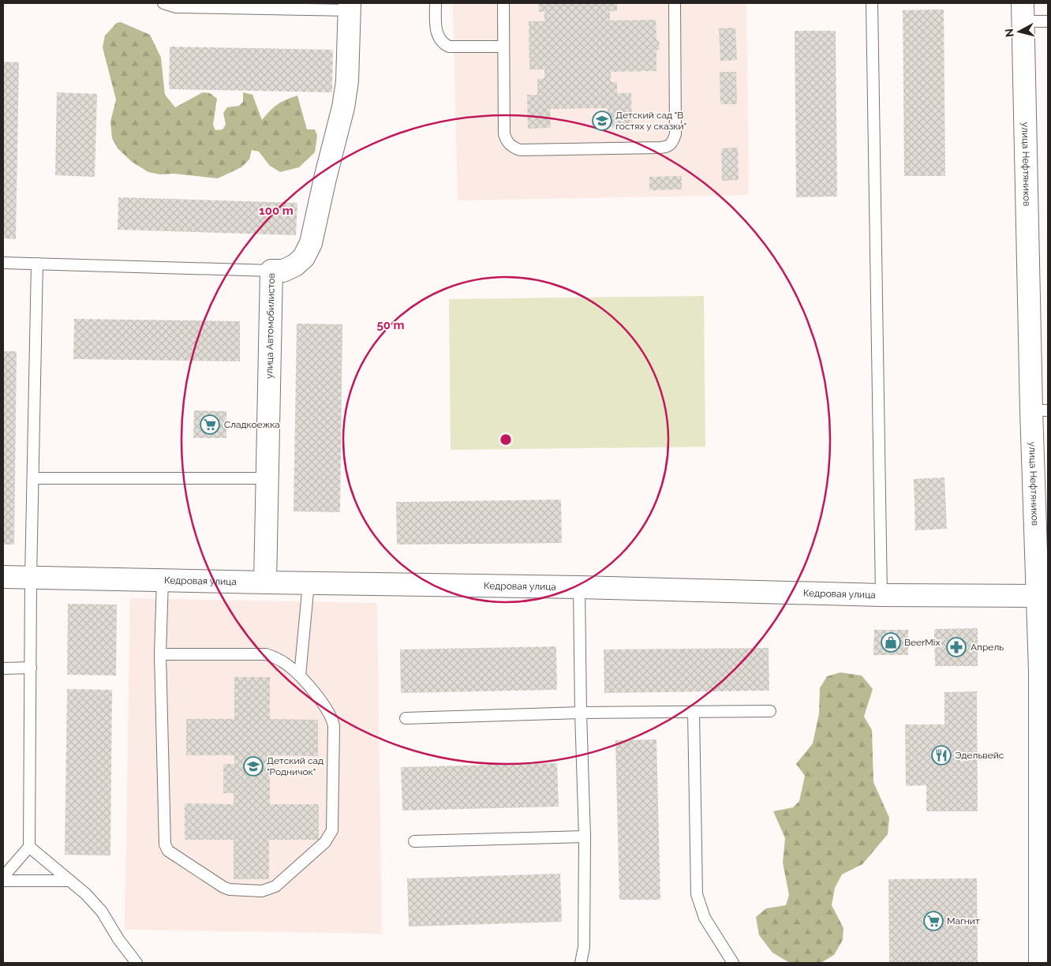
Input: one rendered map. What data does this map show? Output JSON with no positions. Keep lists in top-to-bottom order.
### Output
{
  "streets": {
    "street": ["улица Нефтяников", "улица Автомобилистов", "Кедровая улица"]
  },
  "crossings": [
    ["улица Нефтяников", "Кедровая улица"],
    ["улица Автомобилистов", "Кедровая улица"]
  ],
  "places": {
    "school or university": ["Детский сад \"В гостях у сказки\"", "Детский сад \"Родничок\""],
    "supermarket": ["Сладкоежка", "Магнит"],
    "shop": ["BeerMix"],
    "pharmacy": ["Апрель"],
    "restaurant": ["Эдельвейс"]
  },
  "north": "left",
  "rings": ["100 m", "50 m"]
}
